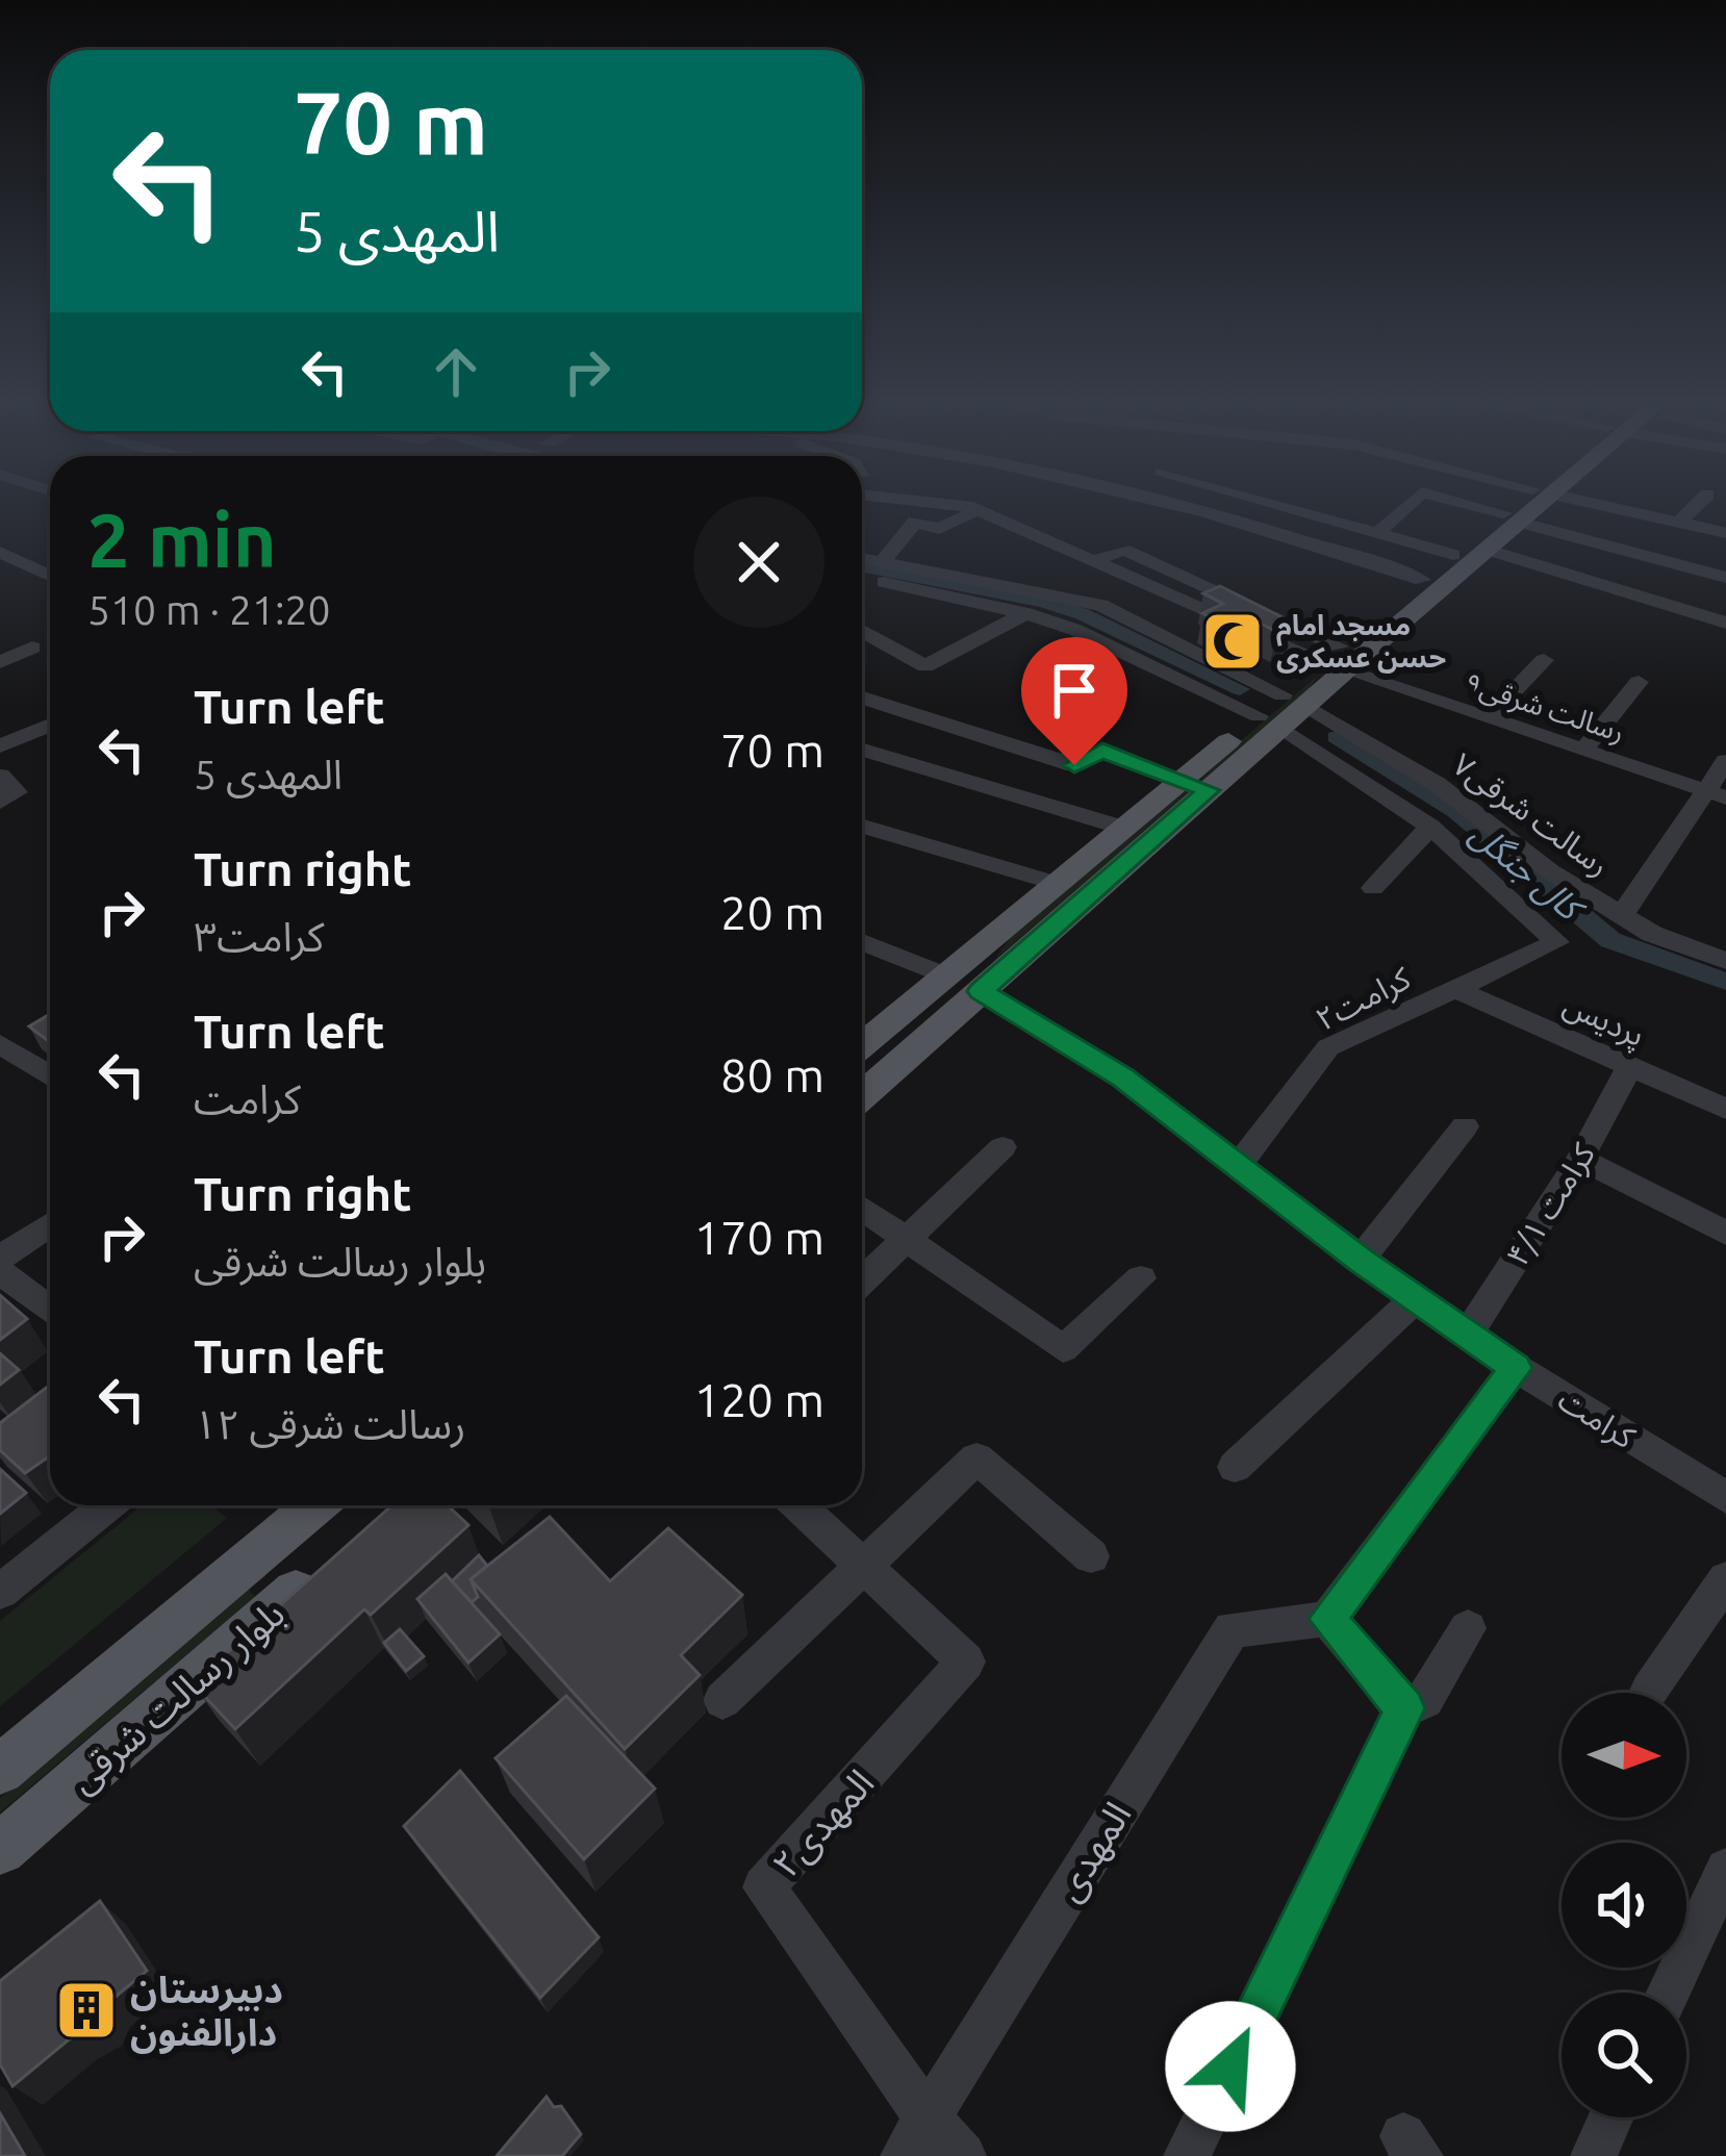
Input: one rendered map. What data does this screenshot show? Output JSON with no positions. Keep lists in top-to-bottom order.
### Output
{
  "streets": {
    "main road": ["بلوار رسالت شرقی"],
    "street": [
      "رسالت شرقی۹",
      "رسالت شرقی۷",
      "کرامت۲",
      "پردیس",
      "کرامت ۴/۱",
      "کرامت",
      "المهدی۲",
      "المهدی"
    ]
  },
  "crossings": [
    ["کرامت۲", "پردیس"],
    ["کرامت۲", "کرامت"],
    ["پردیس", "کرامت ۴/۱"],
    ["کرامت ۴/۱", "کرامت"],
    ["المهدی۲", "المهدی"]
  ],
  "water": ["کال جنگل"],
  "places": {
    "mosque": ["مسجد امام حسن عسکری"],
    "building": ["دبیرستان دارالفنون"]
  },
  "north": "right",
  "page": {
    "turn": ["70 m", "المهدی 5"],
    "heading": ["2 min", "510 m · 21:20"],
    "list": [
      {
        "name": "Turn left",
        "note": "المهدی 5",
        "value": "70 m"
      },
      {
        "name": "Turn right",
        "note": "کرامت۳",
        "value": "20 m"
      },
      {
        "name": "Turn left",
        "note": "کرامت",
        "value": "80 m"
      },
      {
        "name": "Turn right",
        "note": "بلوار رسالت شرقی",
        "value": "170 m"
      },
      {
        "name": "Turn left",
        "note": "رسالت شرقی ۱۲",
        "value": "120 m"
      }
    ]
  }
}
